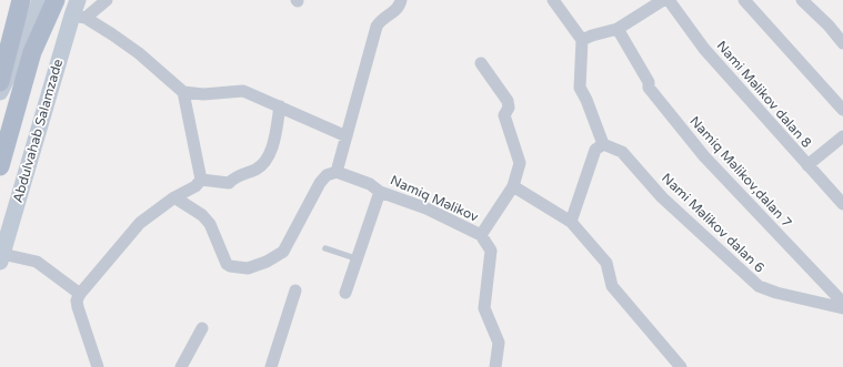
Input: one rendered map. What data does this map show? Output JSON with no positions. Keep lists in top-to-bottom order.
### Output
{
  "streets": {
    "main road": ["Abdulvahab Salamzade"],
    "street": [
      "Nami Məlikov dalan 8",
      "Namiq Məlikov,dalan 7",
      "Namiq Məlikov",
      "Nami Məlikov dalan 6"
    ]
  }
}
